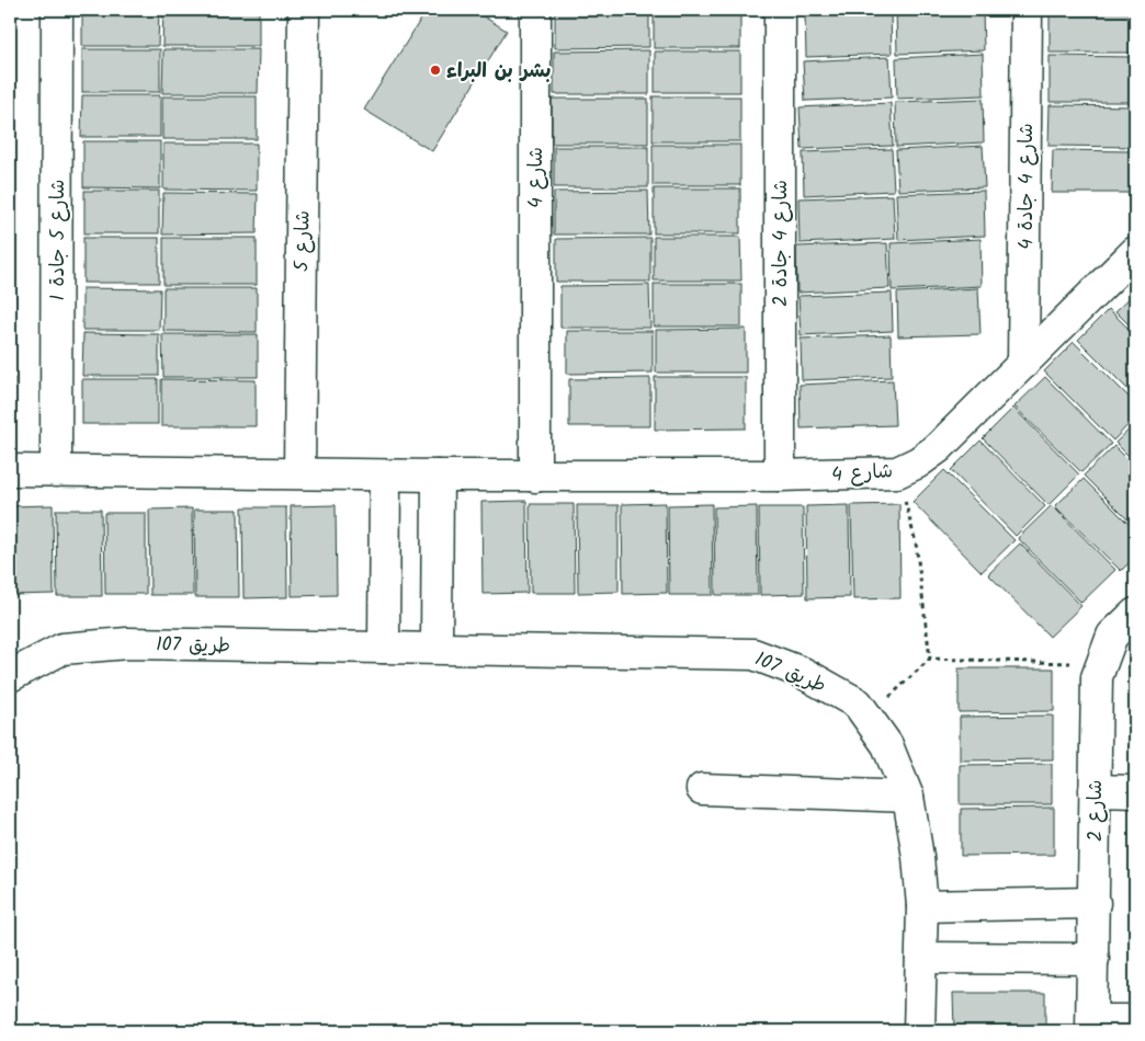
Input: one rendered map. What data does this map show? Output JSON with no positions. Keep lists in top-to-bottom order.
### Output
{
  "streets": {
    "street": [
      "شارع 4",
      "شارع 4 جادة 4",
      "شارع 5 جادة 1",
      "شارع 5",
      "شارع 4 جادة 2",
      "طريق 107",
      "شارع 2"
    ]
  },
  "crossings": [
    ["شارع 4", "شارع 4 جادة 4"],
    ["شارع 4", "شارع 4 جادة 2"]
  ],
  "places": ["بشر بن البراء"]
}
